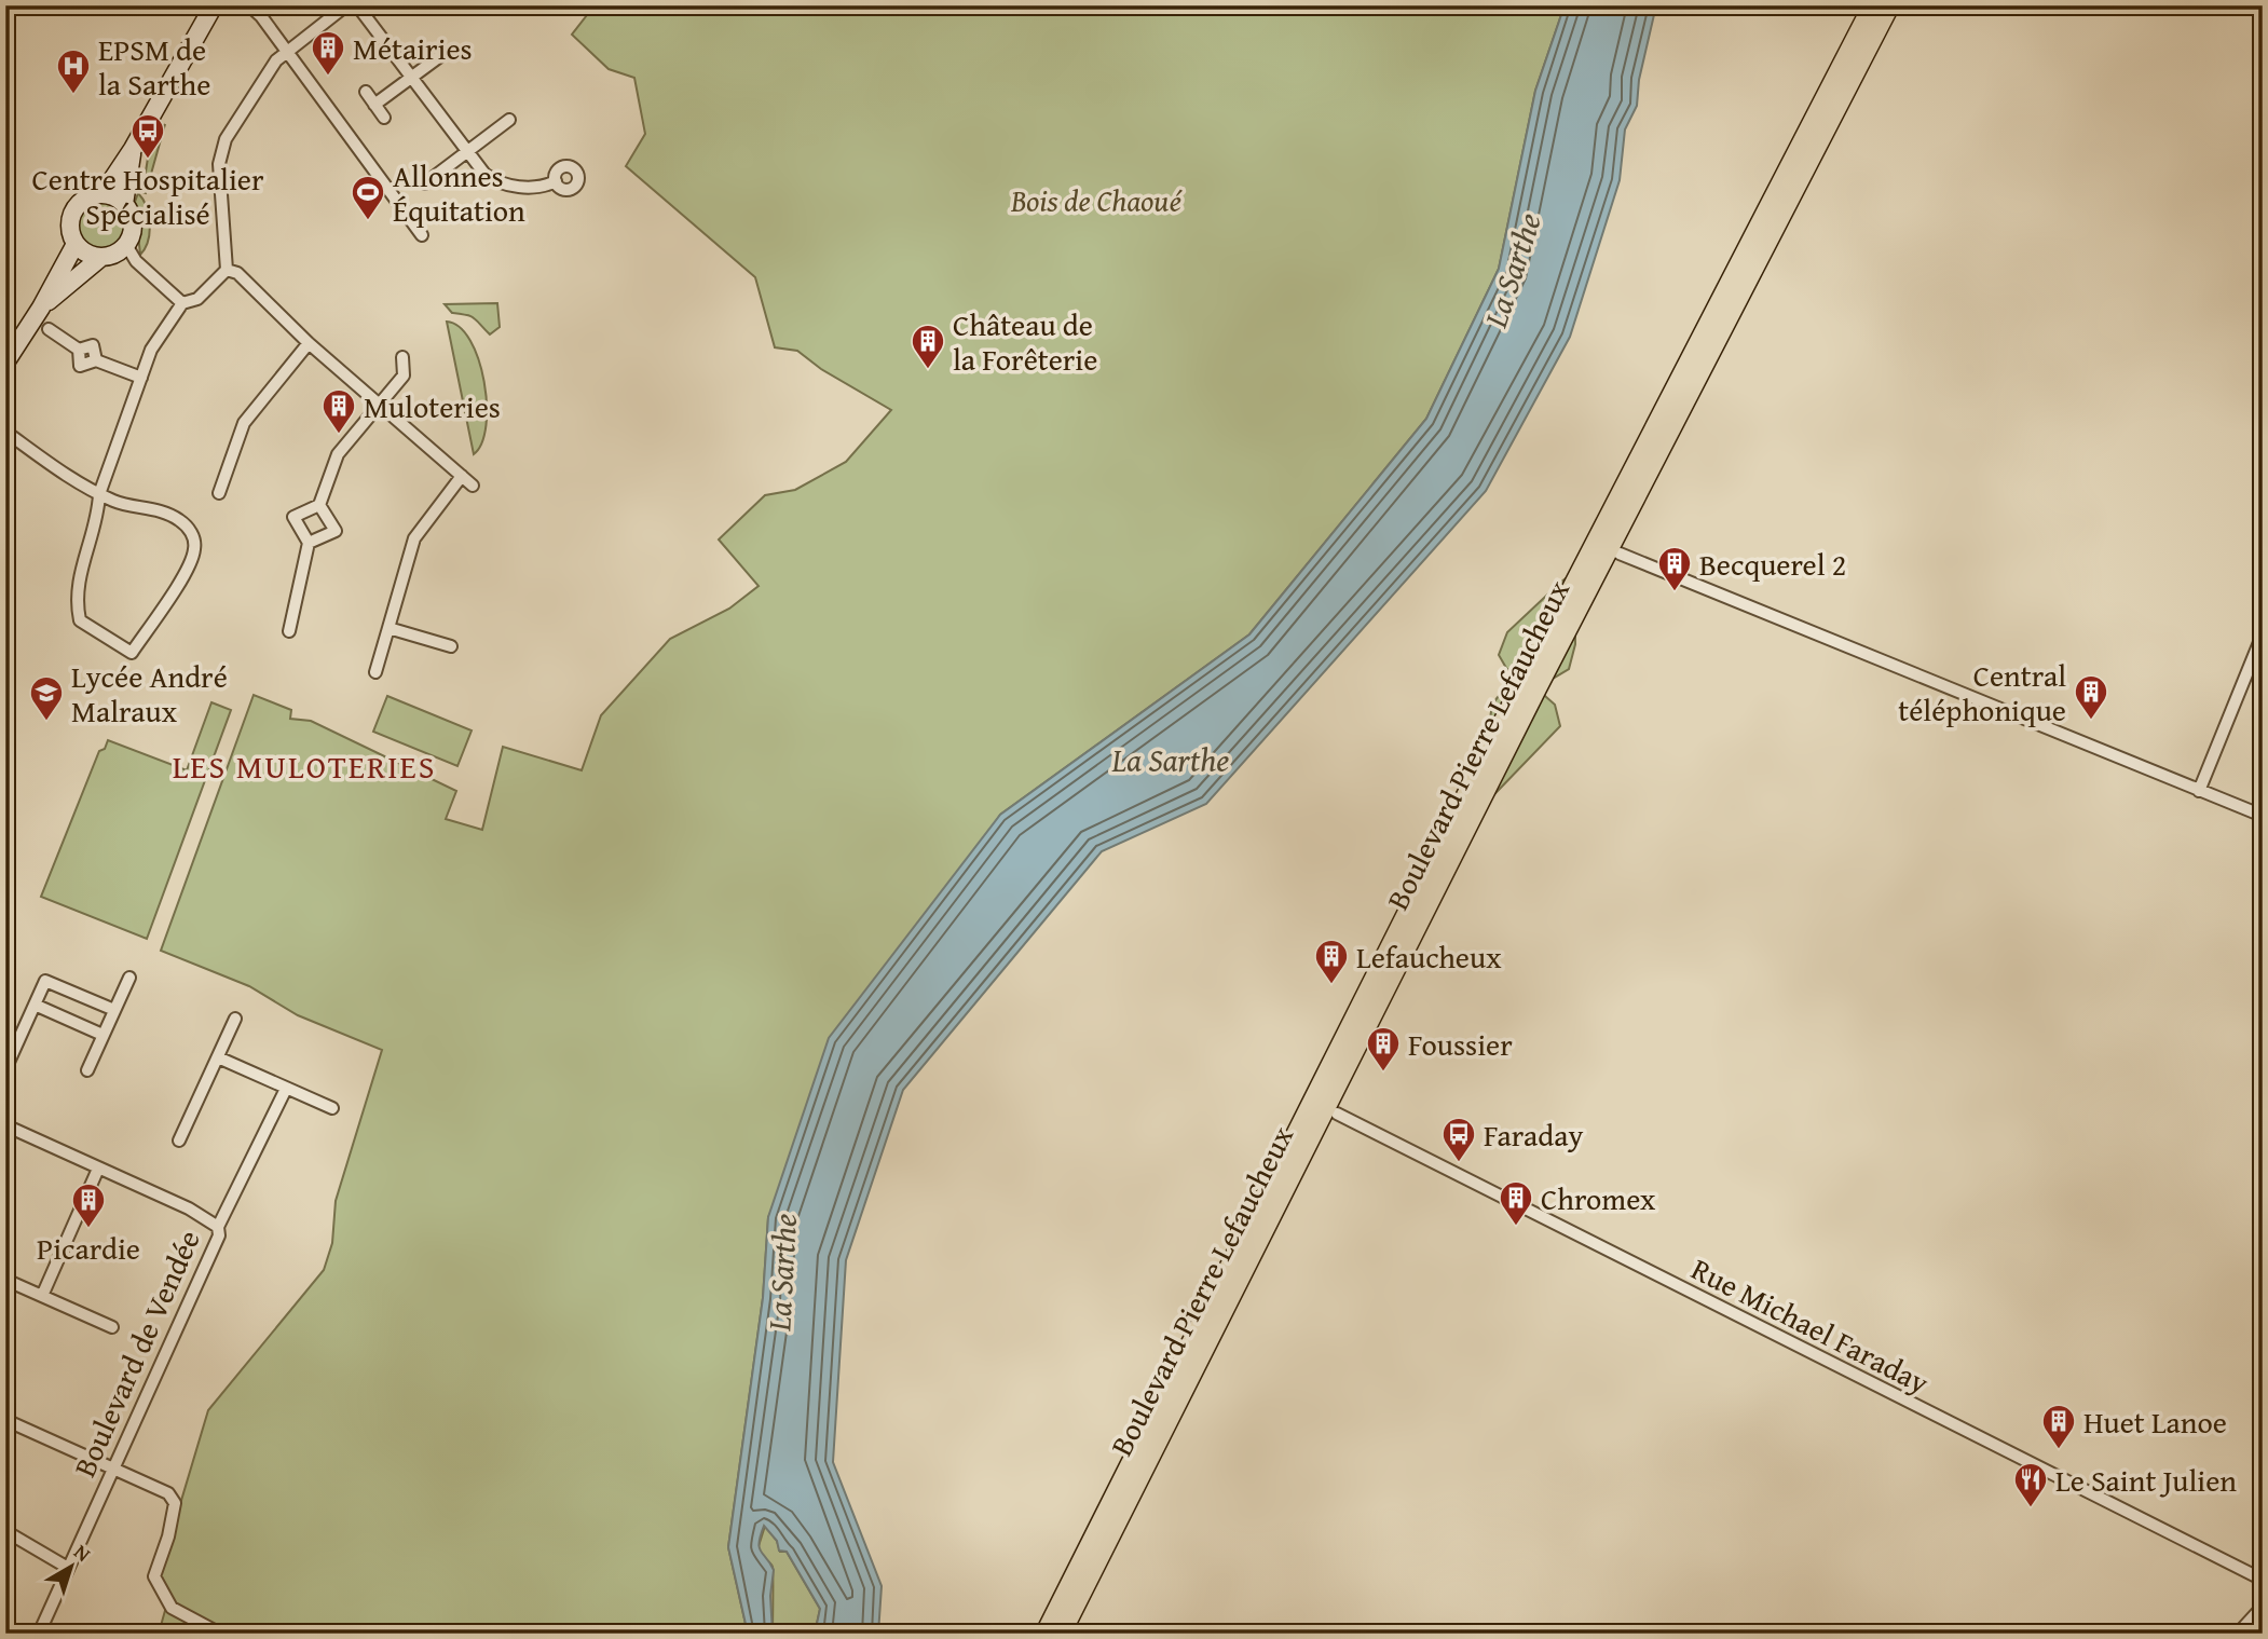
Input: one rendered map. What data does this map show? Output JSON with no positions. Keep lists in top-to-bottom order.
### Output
{
  "streets": {
    "main road": ["Boulevard Pierre Lefaucheux"],
    "street": ["Rue Michael Faraday", "Boulevard de Vendée"]
  },
  "districts": ["LES MULOTERIES"],
  "water": ["La Sarthe"],
  "parks": ["Bois de Chaoué"],
  "places": {
    "building": [
      "Métairies",
      "Château de la Forêterie",
      "Muloteries",
      "Becquerel 2",
      "Central téléphonique",
      "Lefaucheux",
      "Foussier",
      "Chromex",
      "Picardie",
      "Huet Lanoe"
    ],
    "hospital": ["EPSM de la Sarthe"],
    "bus stop": ["Centre Hospitalier Spécialisé", "Faraday"],
    "sports": ["Allonnes Équitation"],
    "school or university": ["Lycée André Malraux"],
    "restaurant": ["Le Saint Julien"]
  },
  "north": "top right"
}
